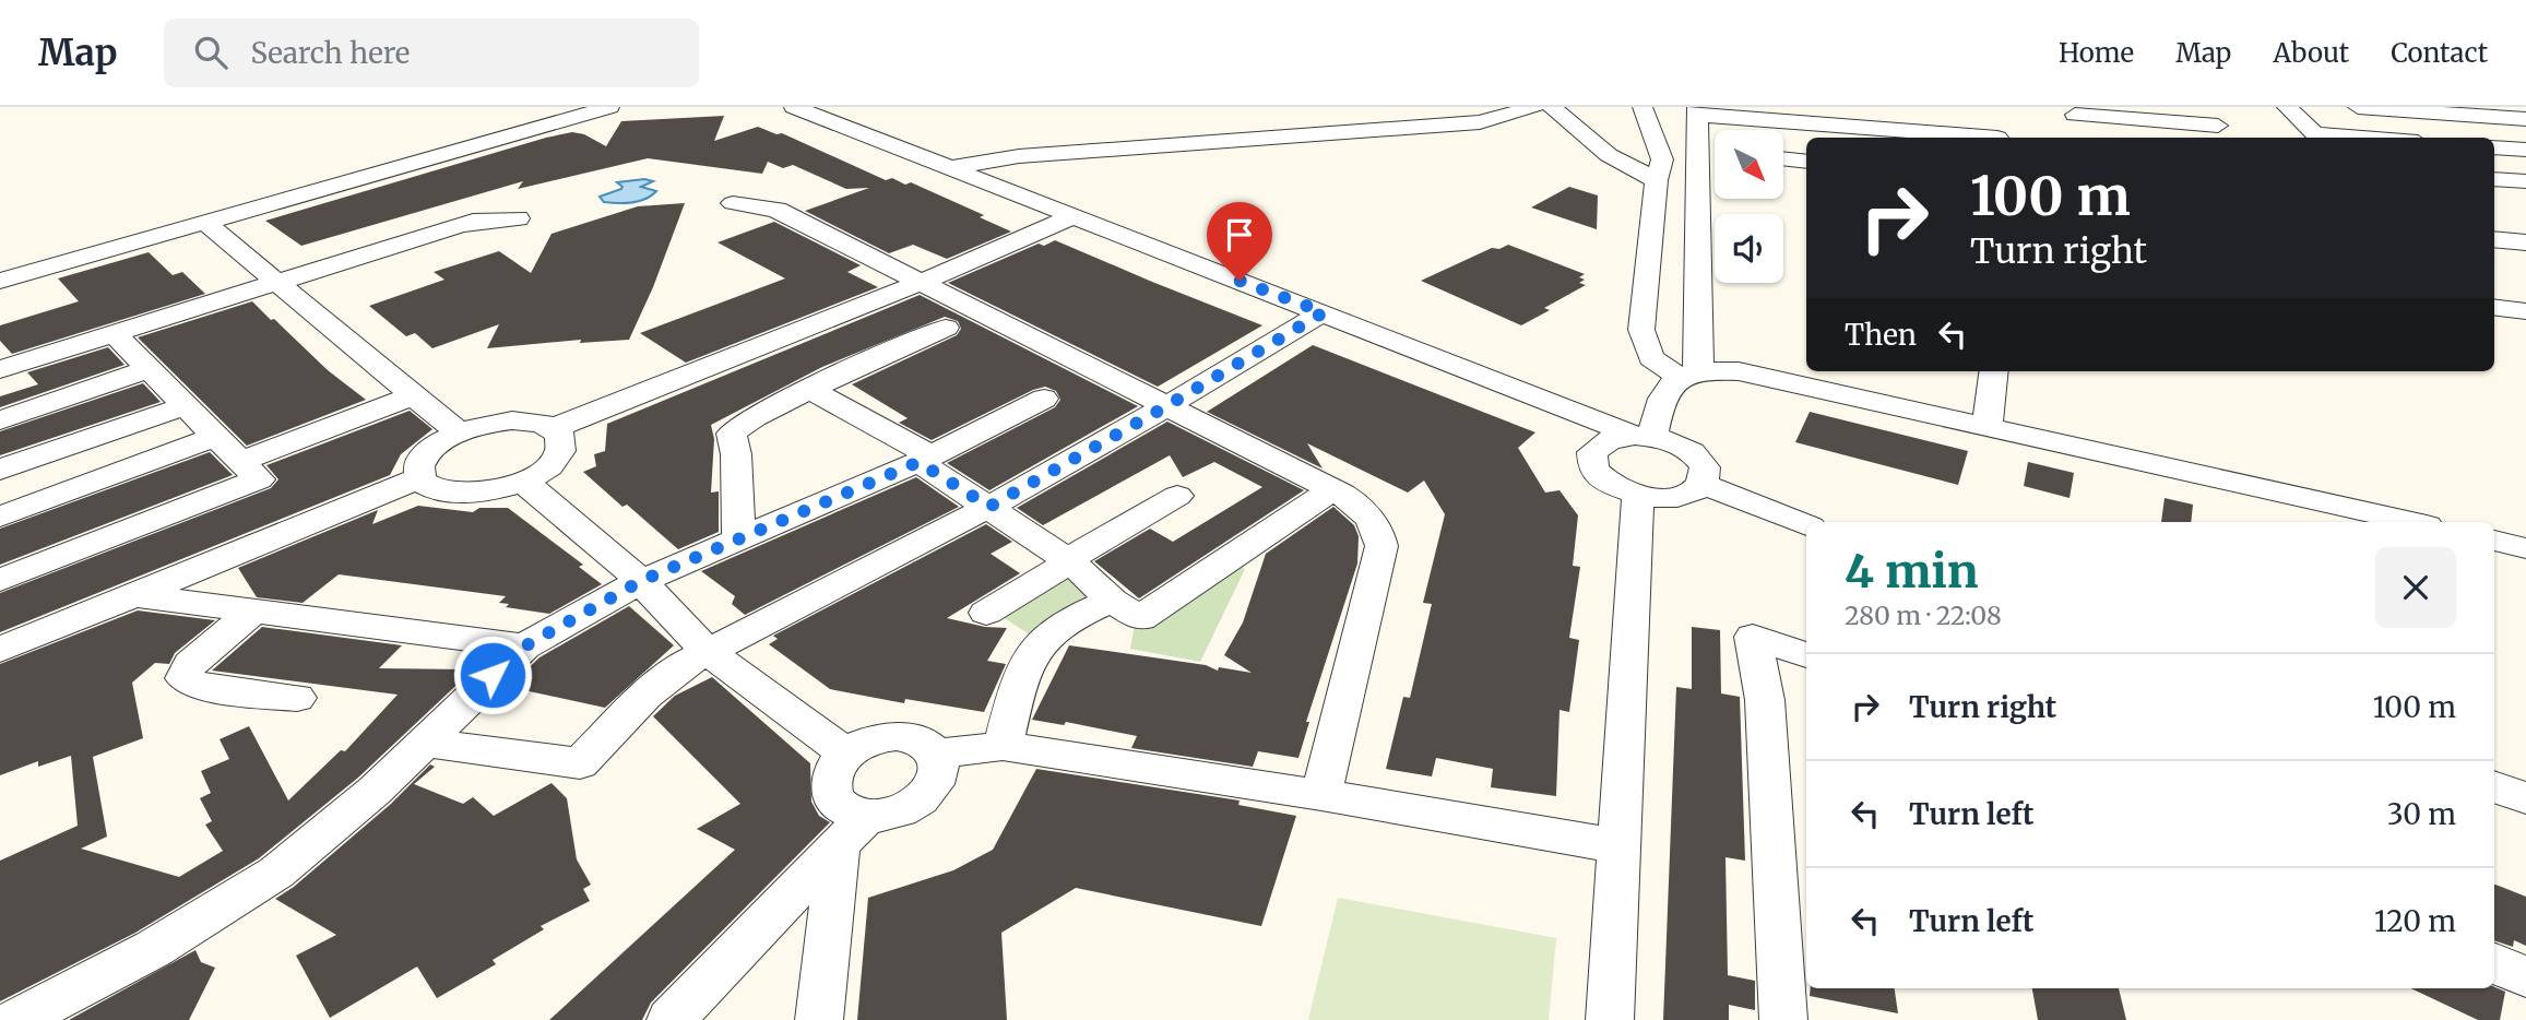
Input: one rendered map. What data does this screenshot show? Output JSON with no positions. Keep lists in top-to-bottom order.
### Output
{
  "north": "bottom right",
  "page": {
    "header": "Map",
    "search": "Search here",
    "nav": [
      "Home",
      "Map",
      "About",
      "Contact"
    ],
    "turn": ["100 m", "Turn right"],
    "then": "Then",
    "heading": ["4 min", "280 m · 22:08"],
    "list": [
      {
        "name": "Turn right",
        "value": "100 m"
      },
      {
        "name": "Turn left",
        "value": "30 m"
      },
      {
        "name": "Turn left",
        "value": "120 m"
      }
    ]
  }
}
